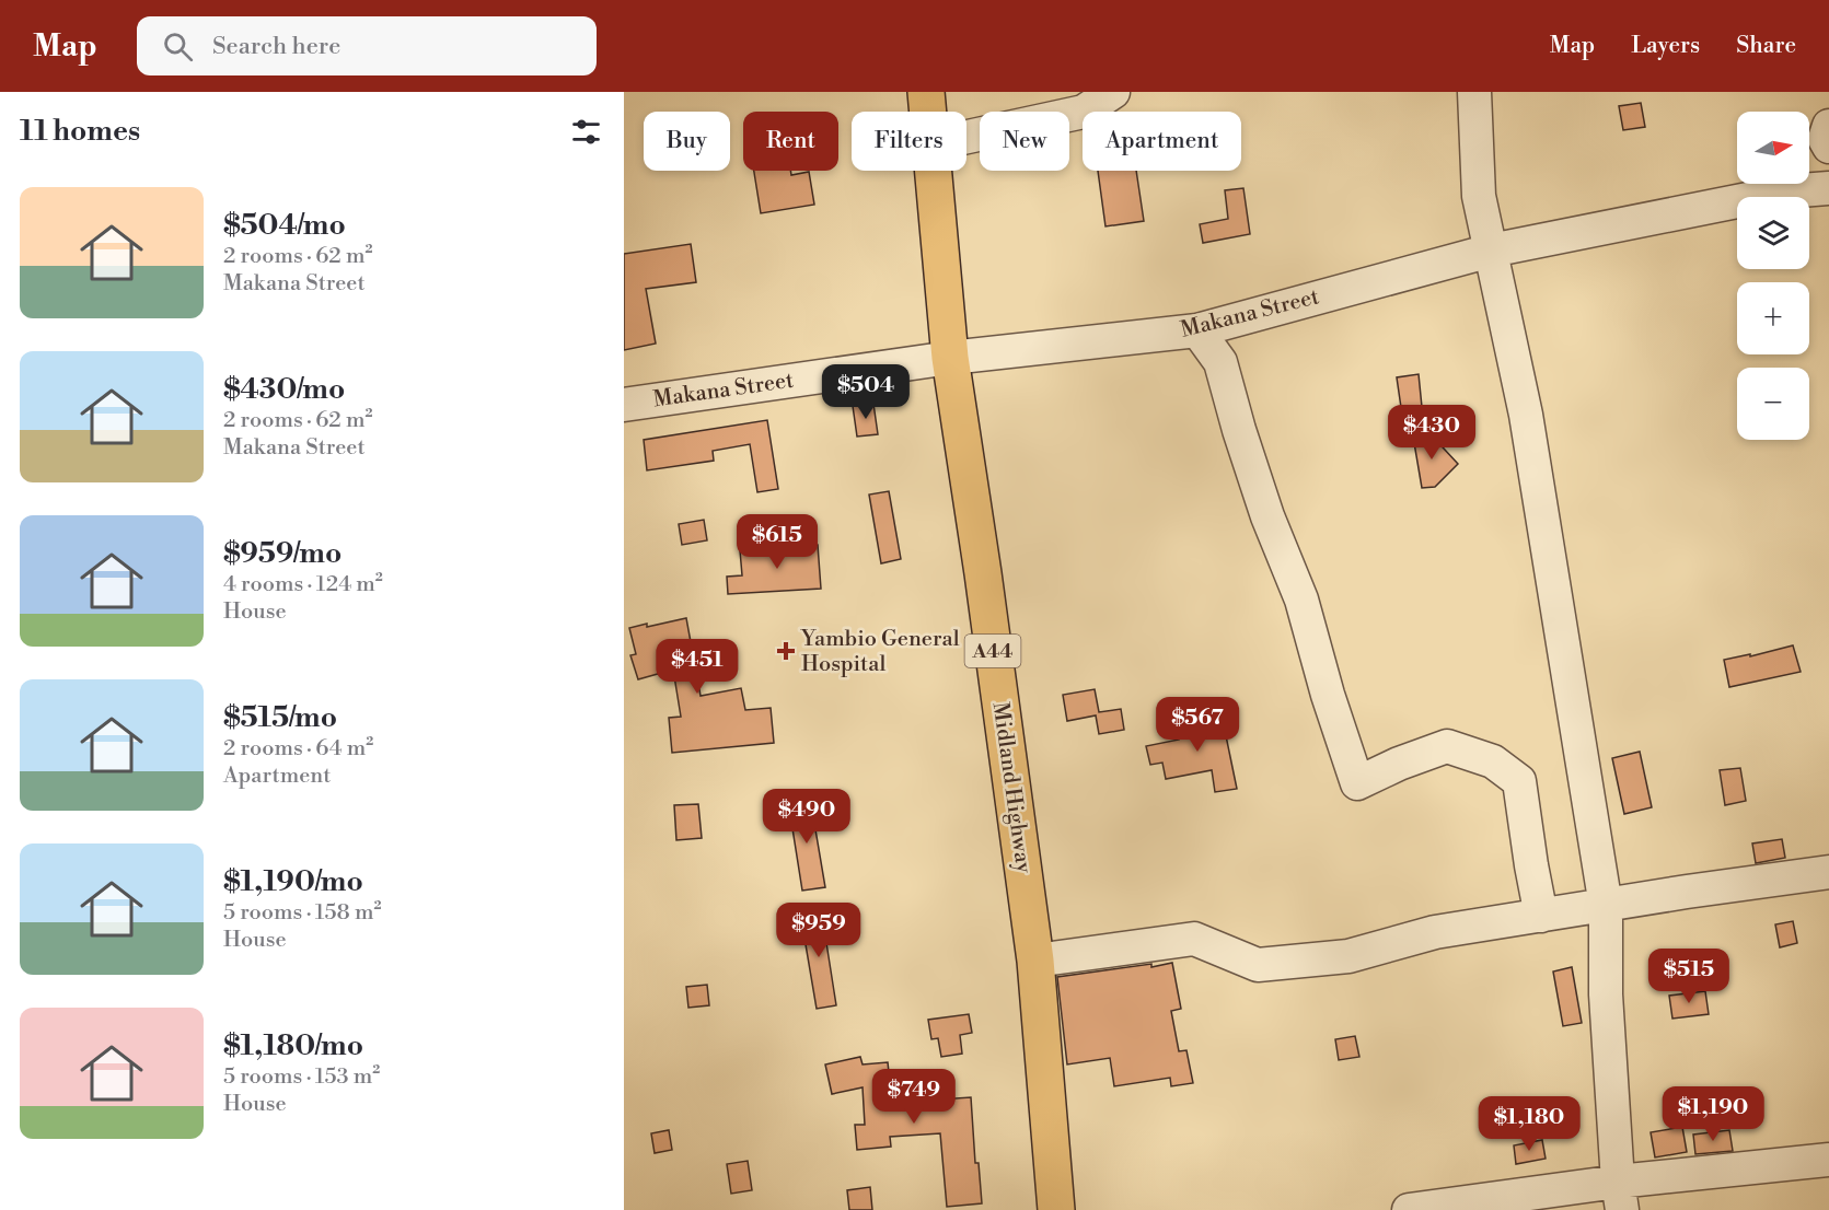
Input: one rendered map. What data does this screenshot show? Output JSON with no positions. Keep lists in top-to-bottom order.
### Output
{
  "streets": {
    "main road": ["A44", "Midland Highway"],
    "street": ["Makana Street"]
  },
  "crossings": [
    ["Makana Street", "Midland Highway"]
  ],
  "places": {
    "health": ["Yambio General Hospital"]
  },
  "north": "right",
  "page": {
    "header": "Map",
    "search": "Search here",
    "nav": ["Map", "Layers", "Share"],
    "heading": "11 homes",
    "map_buttons": ["+", "−"],
    "chip": [
      "Buy",
      "Rent",
      "Filters",
      "New",
      "Apartment"
    ],
    "list": [
      {
        "name": "$504/mo",
        "note": "2 rooms · 62 m² · Makana Street"
      },
      {
        "name": "$430/mo",
        "note": "2 rooms · 62 m² · Makana Street"
      },
      {
        "name": "$959/mo",
        "note": "4 rooms · 124 m² · House"
      },
      {
        "name": "$515/mo",
        "note": "2 rooms · 64 m² · Apartment"
      },
      {
        "name": "$1,190/mo",
        "note": "5 rooms · 158 m² · House"
      },
      {
        "name": "$1,180/mo",
        "note": "5 rooms · 153 m² · House"
      }
    ],
    "price": [
      "$504",
      "$430",
      "$615",
      "$451",
      "$567",
      "$490",
      "$959",
      "$515",
      "$749",
      "$1,190",
      "$1,180"
    ]
  }
}
